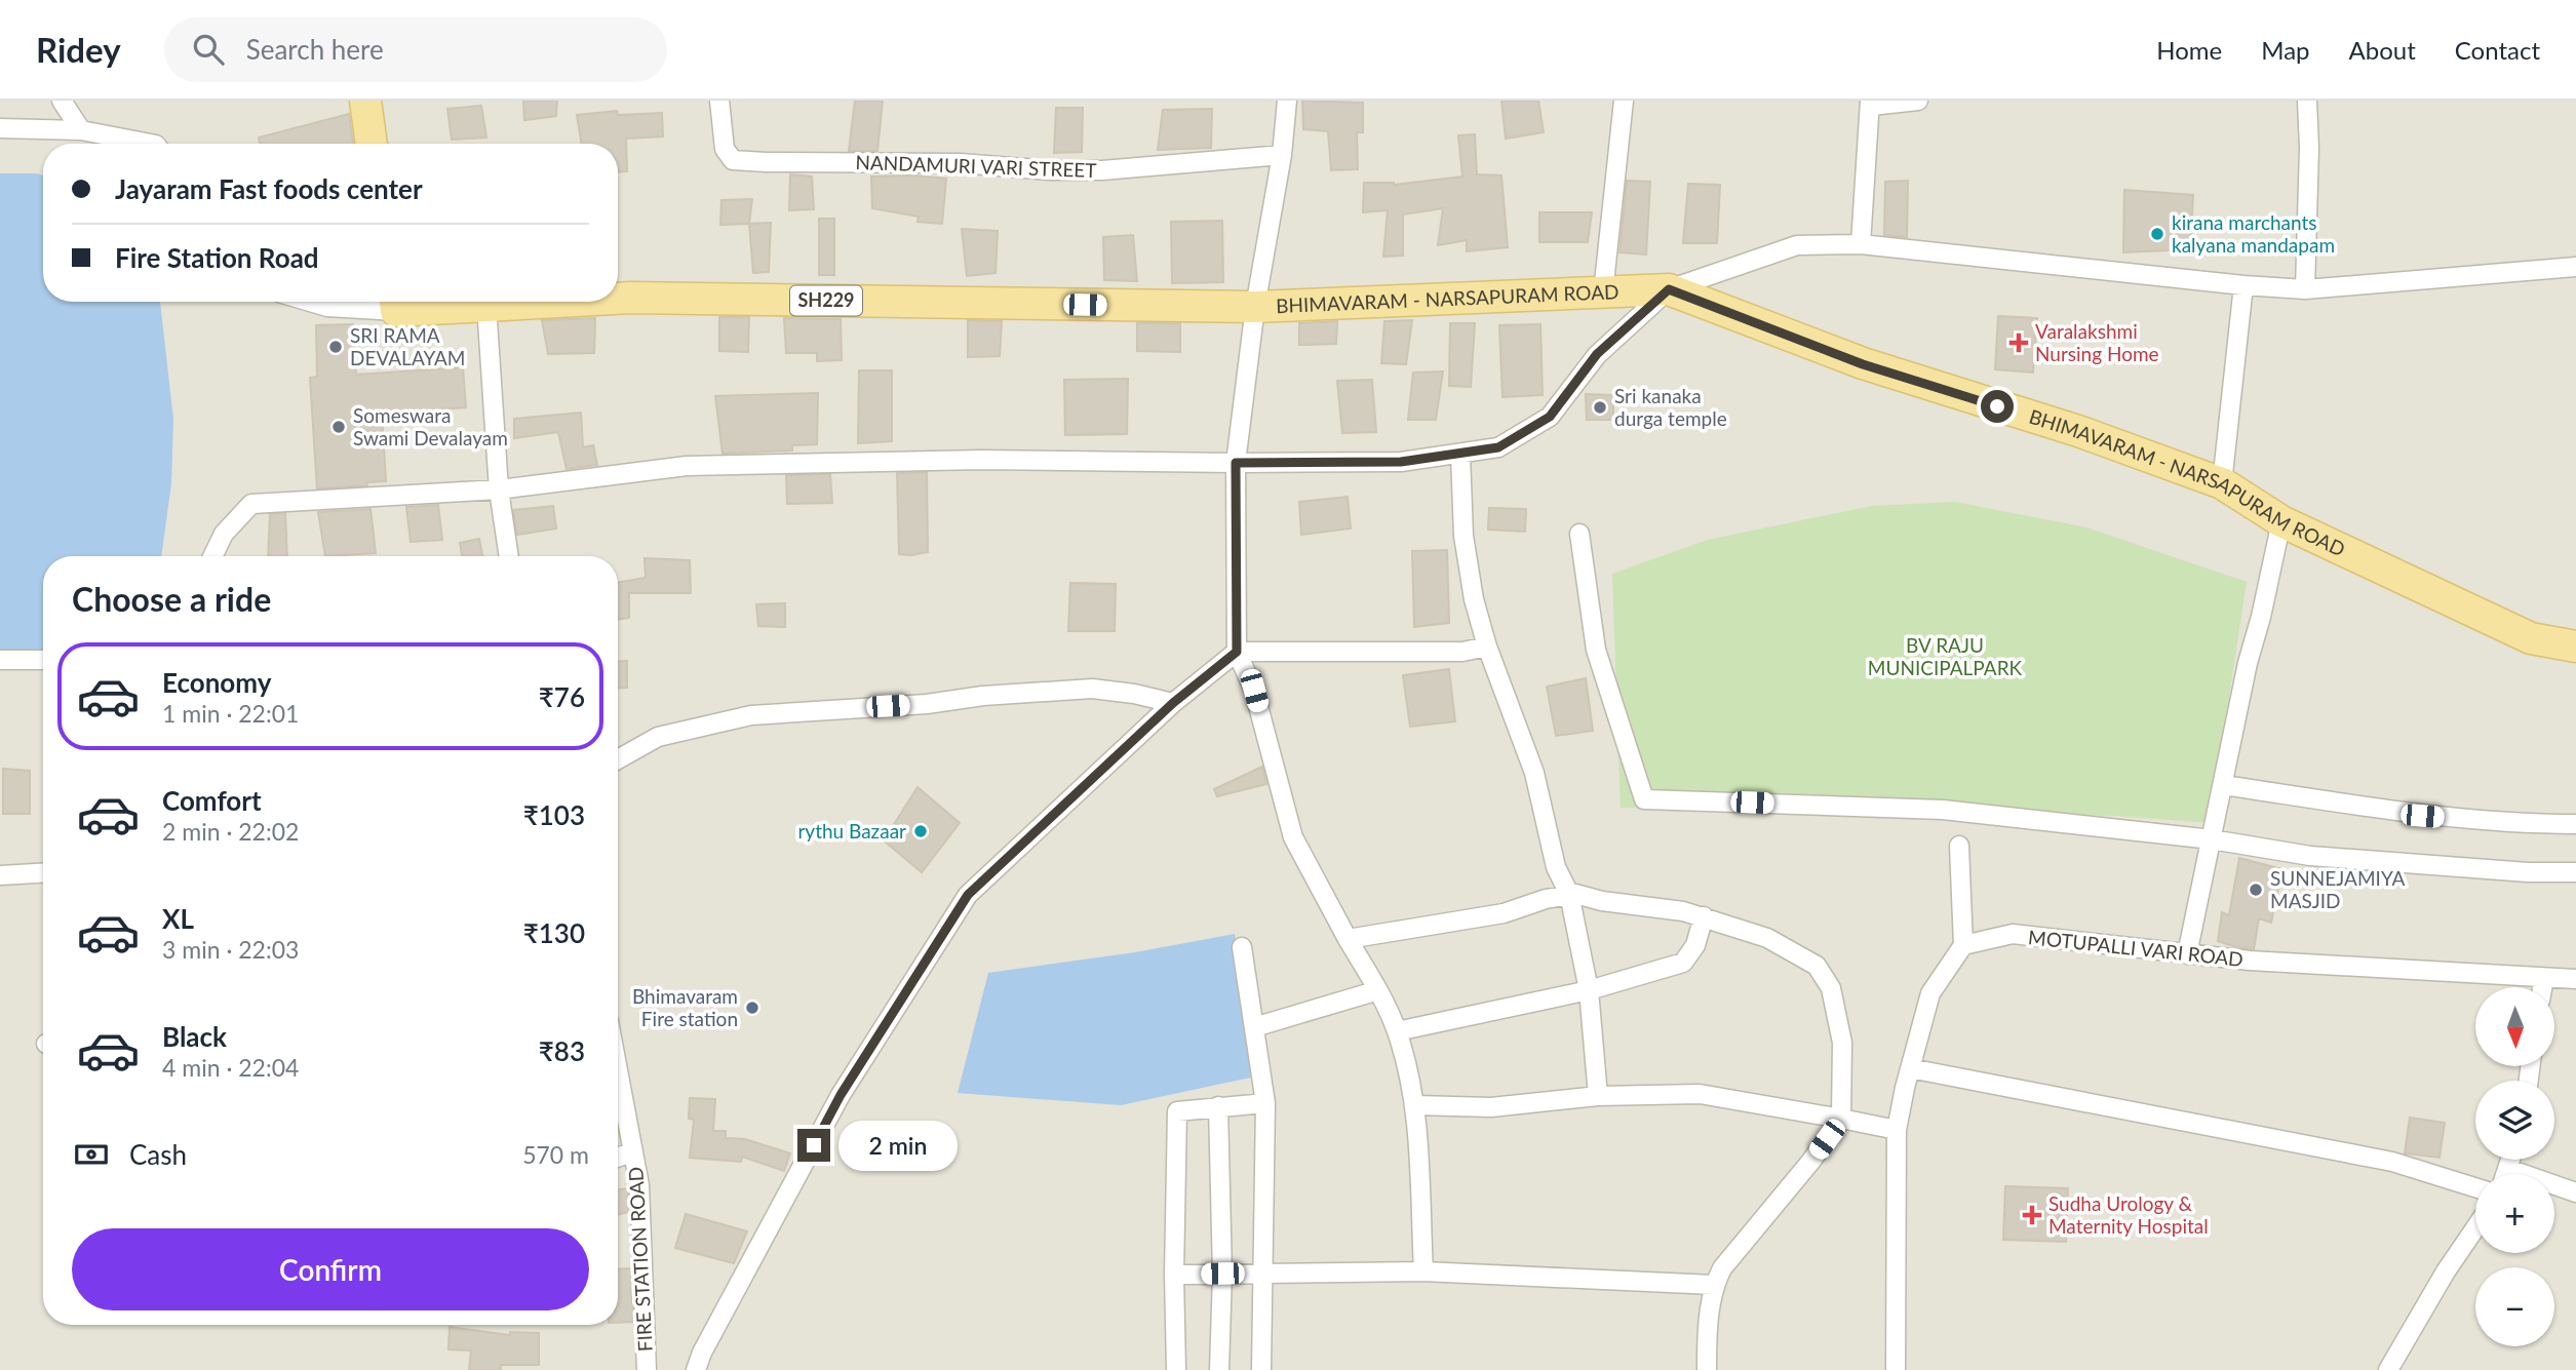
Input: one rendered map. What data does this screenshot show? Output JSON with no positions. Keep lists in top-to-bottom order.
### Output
{
  "streets": {
    "main road": ["BHIMAVARAM - NARSAPURAM ROAD", "SH229"],
    "street": ["NANDAMURI VARI STREET", "MOTUPALLI VARI ROAD", "FIRE STATION ROAD"]
  },
  "parks": ["BV RAJU MUNICIPALPARK"],
  "places": {
    "other": [
      "kirana marchants kalyana mandapam",
      "SRI RAMA DEVALAYAM",
      "Sri kanaka durga temple",
      "Someswara Swami Devalayam",
      "rythu Bazaar",
      "SUNNEJAMIYA MASJID",
      "Bhimavaram Fire station"
    ],
    "health": ["Varalakshmi Nursing Home", "Sudha Urology & Maternity Hospital"]
  },
  "north": "bottom",
  "page": {
    "header": "Ridey",
    "search": "Search here",
    "nav": [
      "Home",
      "Map",
      "About",
      "Contact"
    ],
    "banner": ["Jayaram Fast foods center", "Fire Station Road"],
    "heading": "Choose a ride",
    "list": [
      {
        "name": "Economy",
        "note": "1 min · 22:01",
        "value": "₹76"
      },
      {
        "name": "Comfort",
        "note": "2 min · 22:02",
        "value": "₹103"
      },
      {
        "name": "XL",
        "note": "3 min · 22:03",
        "value": "₹130"
      },
      {
        "name": "Black",
        "note": "4 min · 22:04",
        "value": "₹83"
      }
    ],
    "map_buttons": ["+", "−"],
    "pay": ["Cash", "570 m"],
    "bubble": "2 min",
    "buttons": "Confirm"
  }
}
